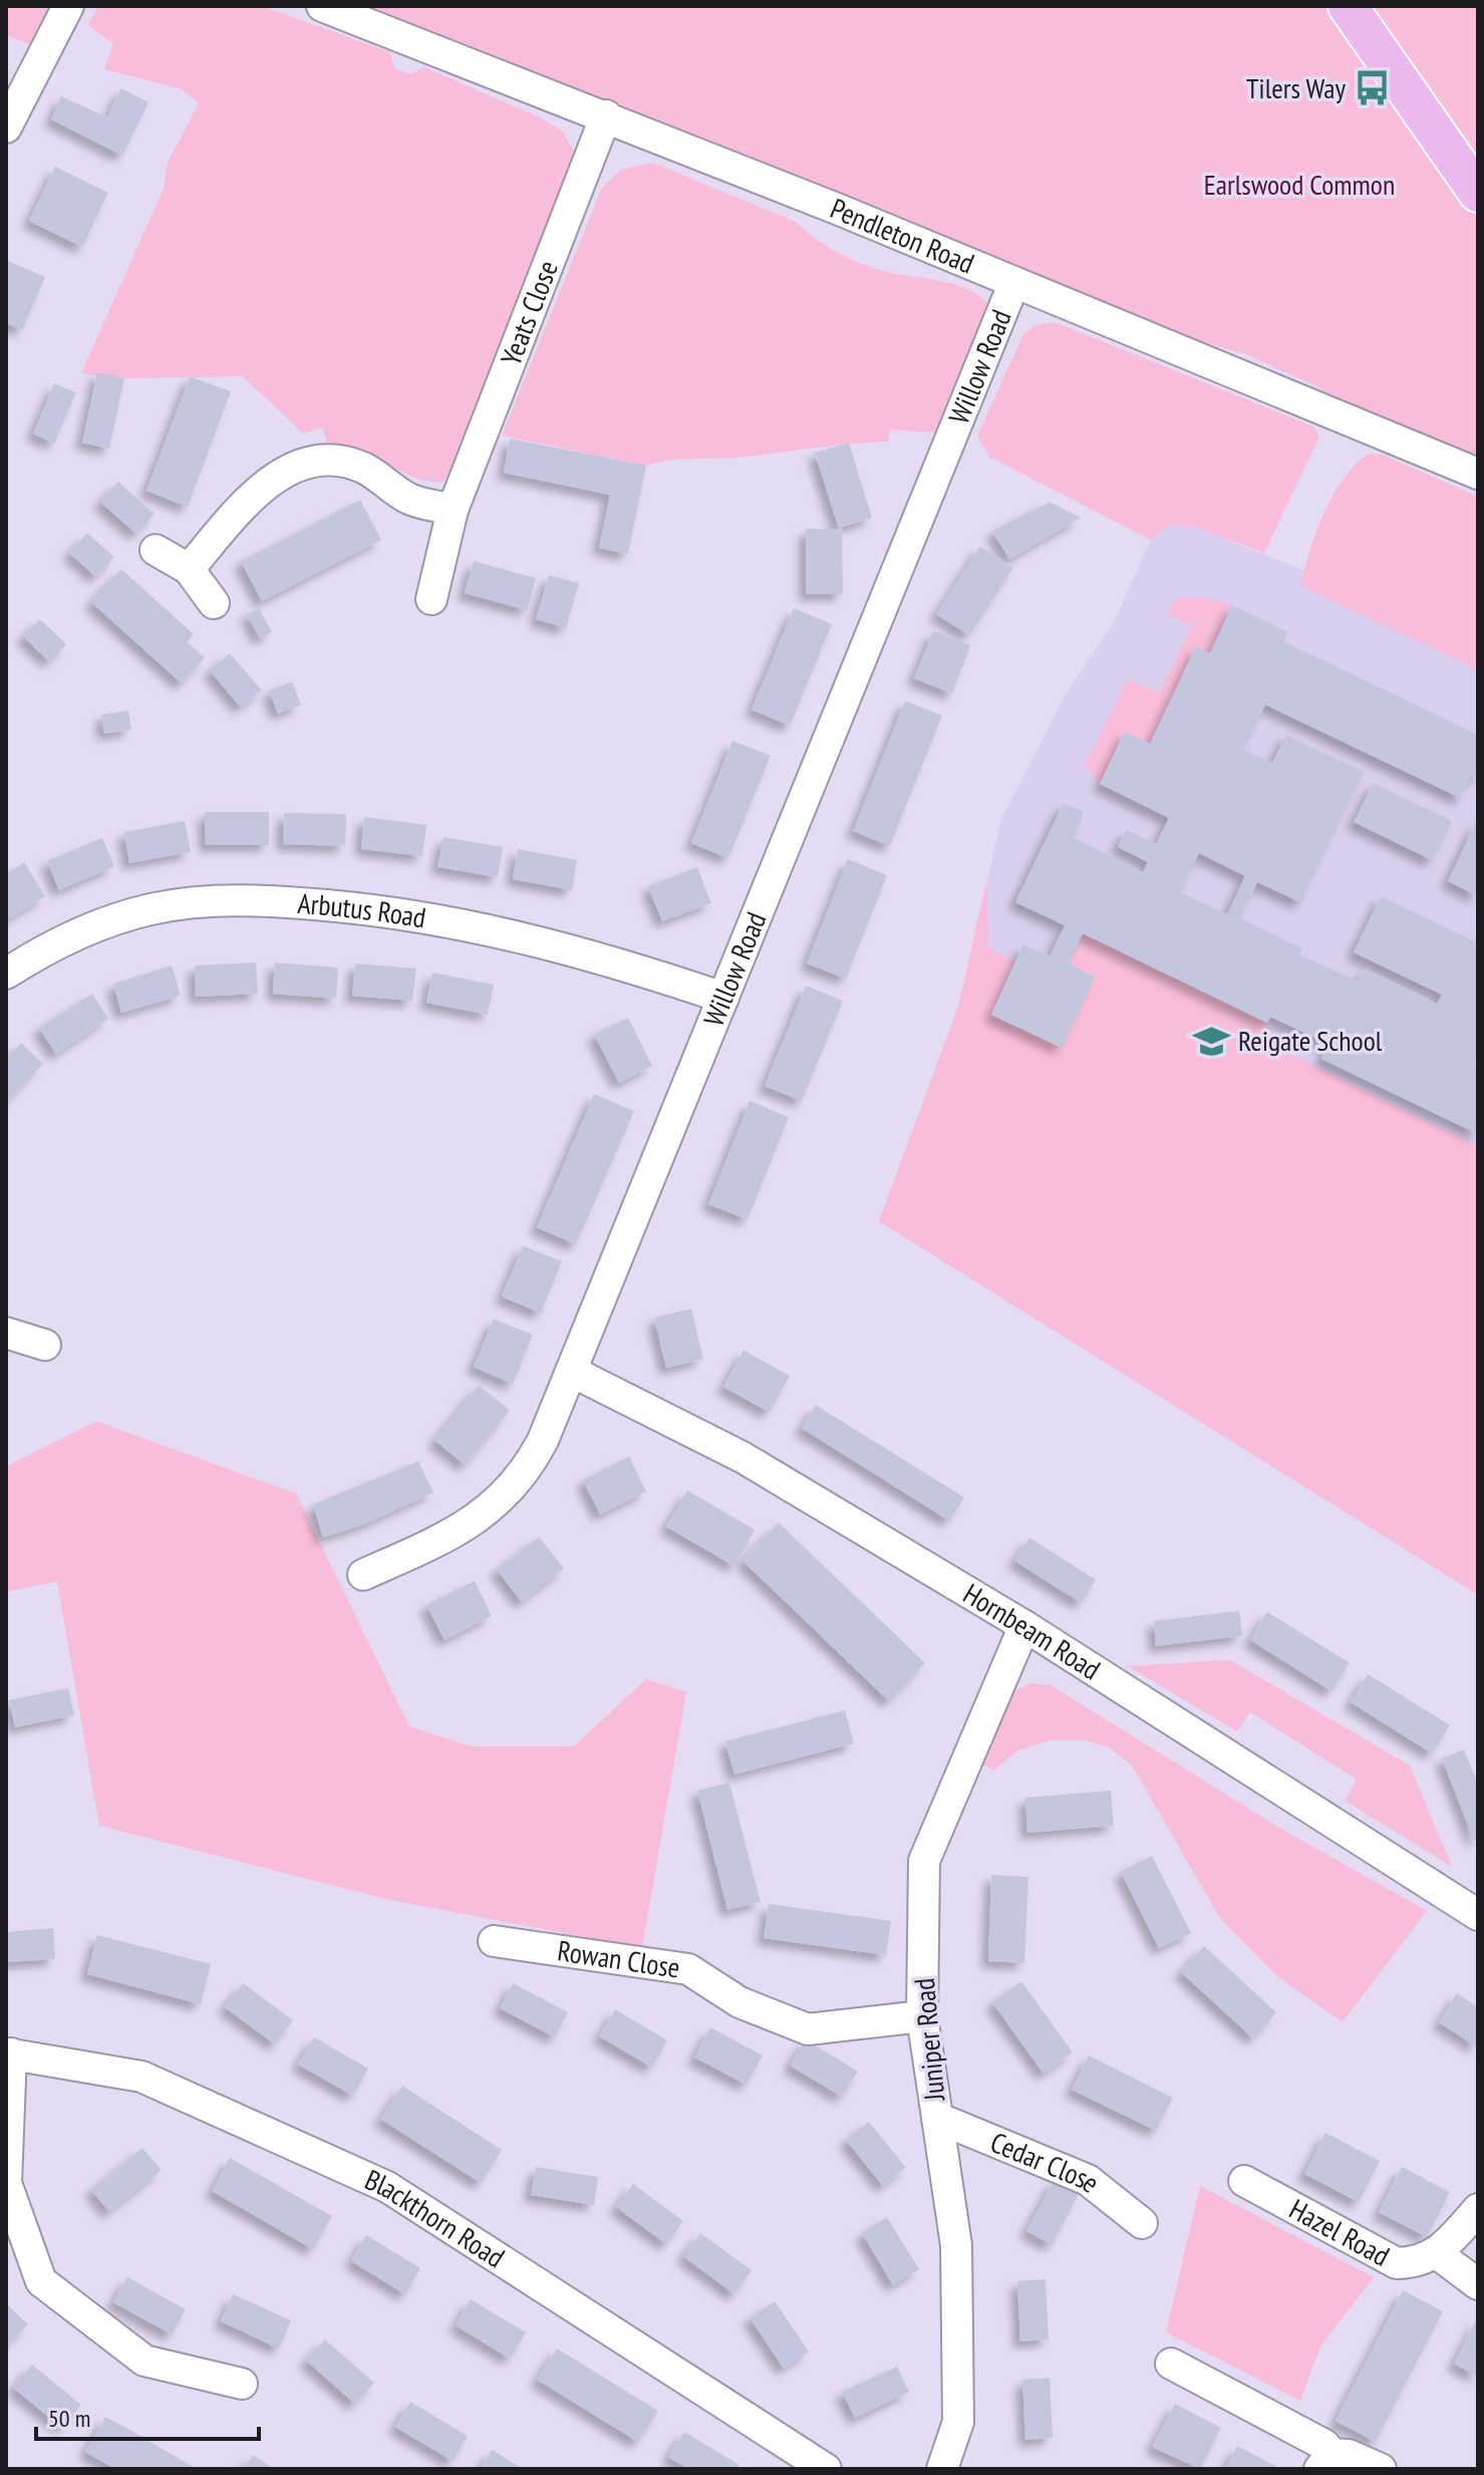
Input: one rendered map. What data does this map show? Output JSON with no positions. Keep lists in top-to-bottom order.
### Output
{
  "streets": {
    "street": [
      "Pendleton Road",
      "Yeats Close",
      "Willow Road",
      "Arbutus Road",
      "Hornbeam Road",
      "Rowan Close",
      "Juniper Road",
      "Cedar Close",
      "Blackthorn Road",
      "Hazel Road"
    ]
  },
  "crossings": [
    ["Pendleton Road", "Yeats Close"],
    ["Pendleton Road", "Willow Road"],
    ["Willow Road", "Arbutus Road"],
    ["Willow Road", "Hornbeam Road"],
    ["Hornbeam Road", "Juniper Road"],
    ["Rowan Close", "Juniper Road"],
    ["Juniper Road", "Cedar Close"]
  ],
  "parks": ["Earlswood Common"],
  "places": {
    "bus stop": ["Tilers Way"],
    "school or university": ["Reigate School"]
  },
  "scale_bar": "50 m"
}
